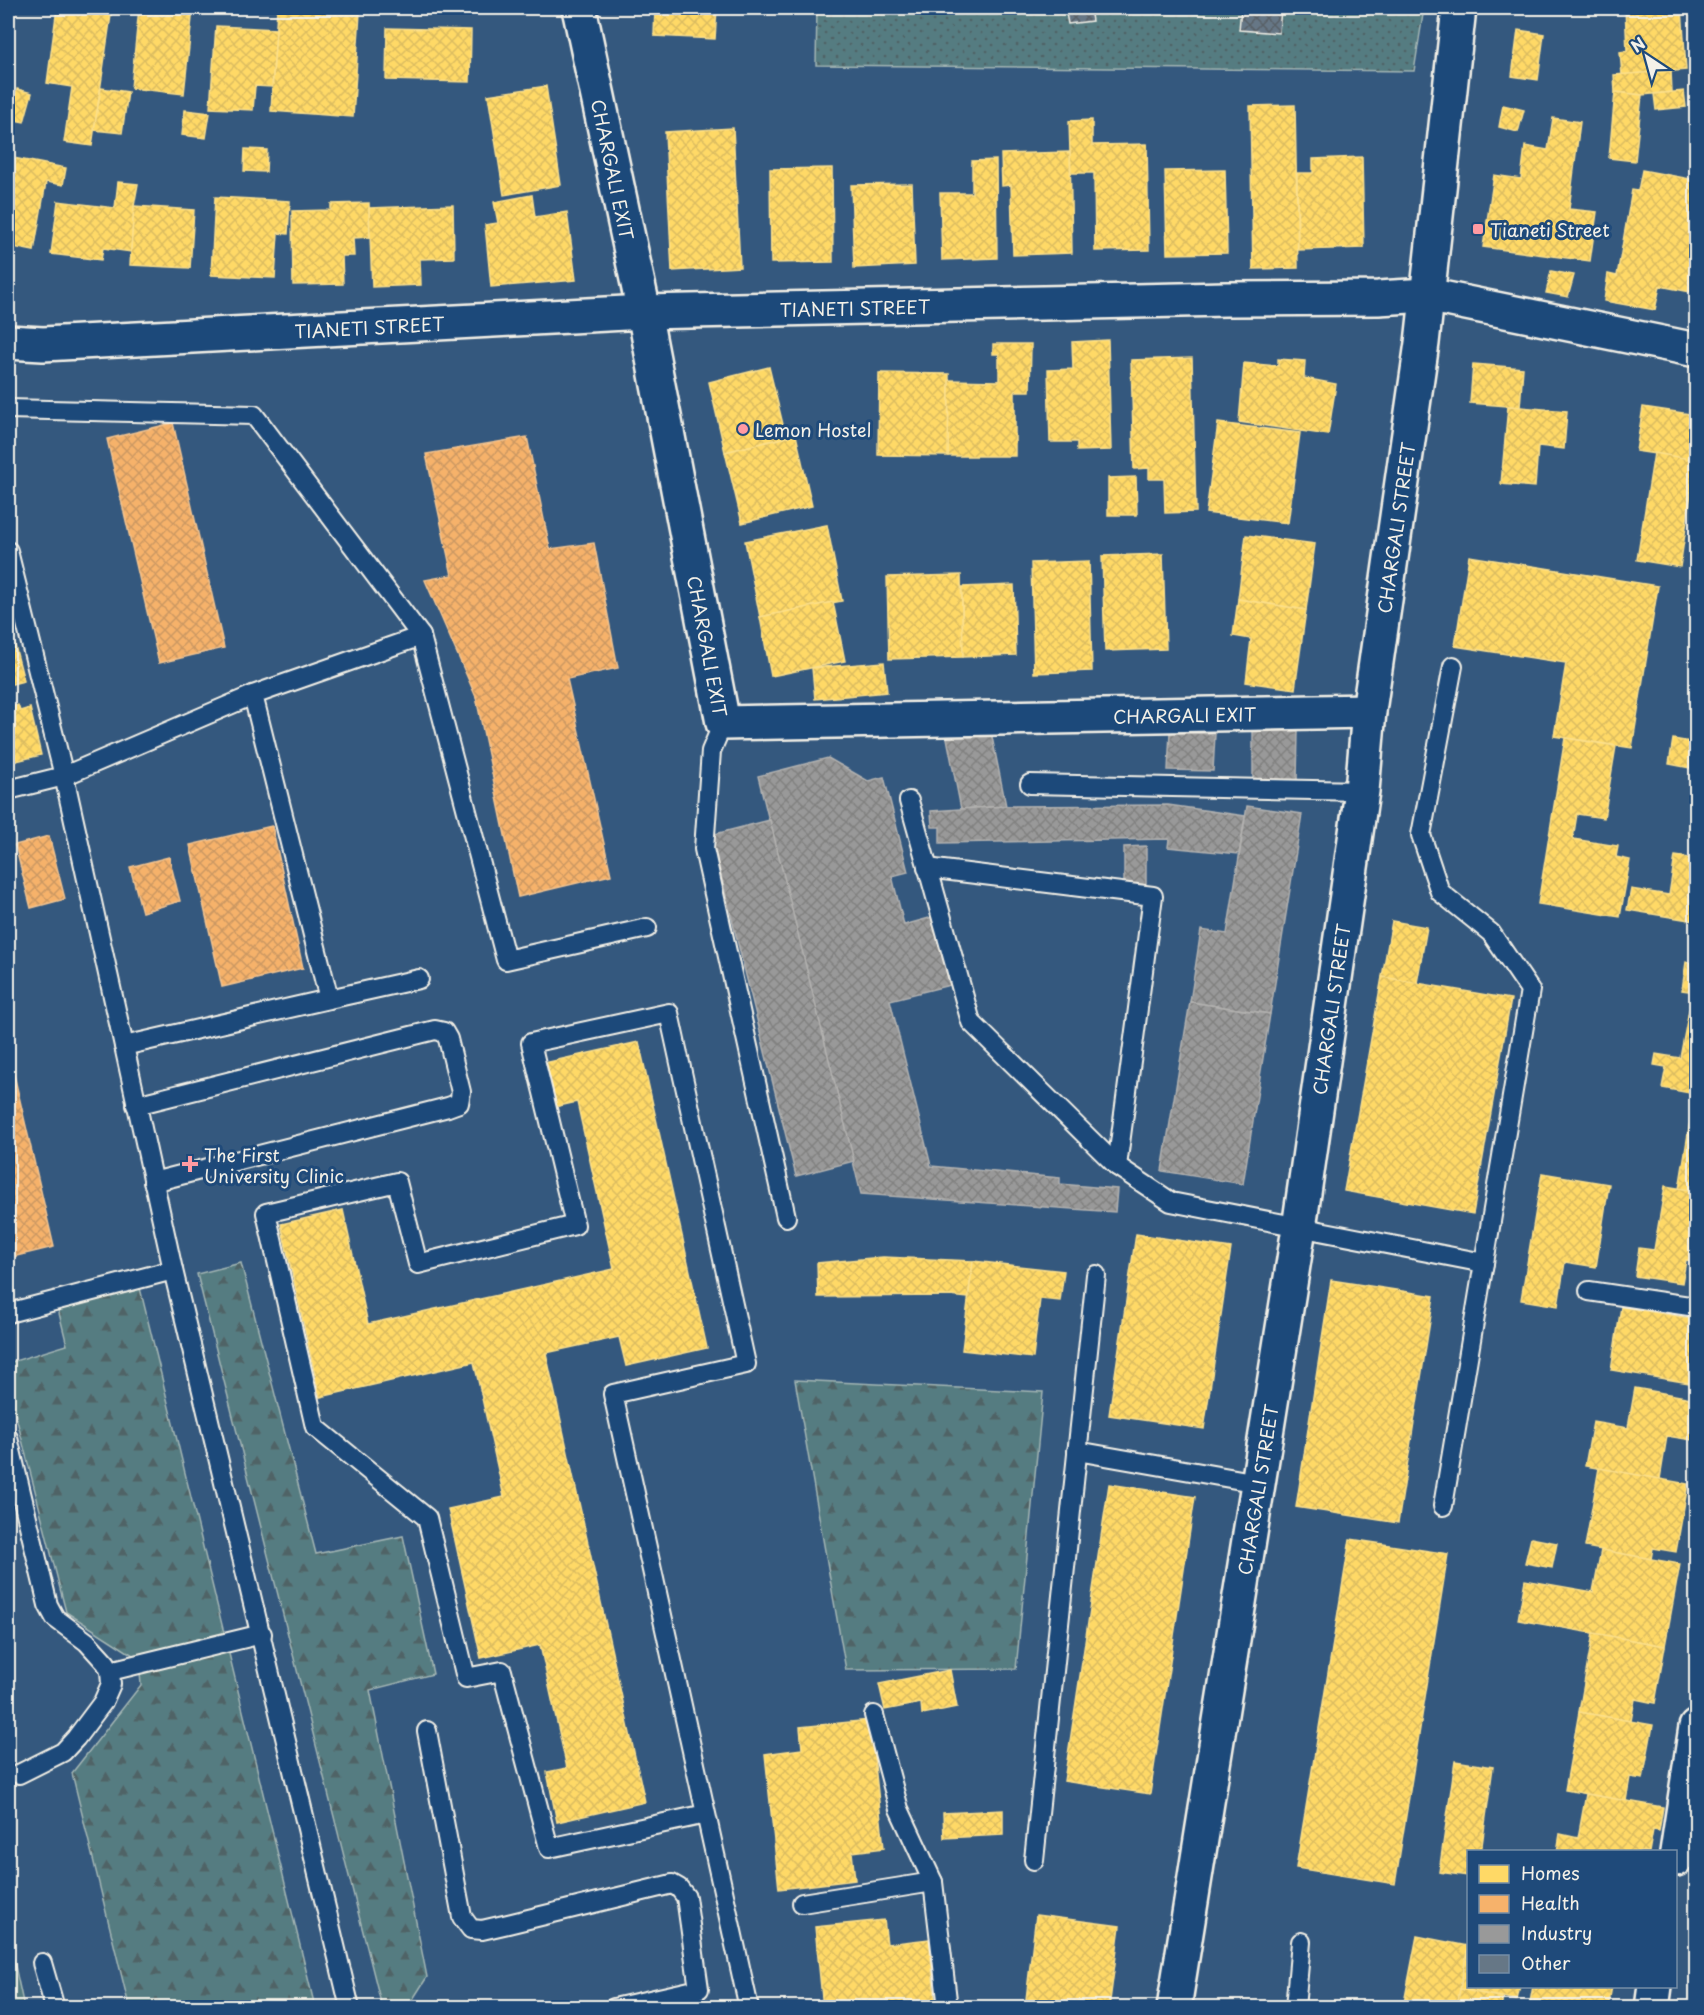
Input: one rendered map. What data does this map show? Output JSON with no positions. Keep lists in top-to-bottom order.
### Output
{
  "streets": {
    "street": ["CHARGALI EXIT", "TIANETI STREET", "CHARGALI STREET"]
  },
  "crossings": [
    ["CHARGALI EXIT", "TIANETI STREET"],
    ["CHARGALI EXIT", "CHARGALI STREET"],
    ["TIANETI STREET", "CHARGALI STREET"]
  ],
  "places": {
    "transit": ["Tianeti Street"],
    "other": ["Lemon Hostel"],
    "health": ["The First University Clinic"]
  },
  "legend": [
    "Homes",
    "Health",
    "Industry",
    "Other"
  ],
  "north": "top left"
}
